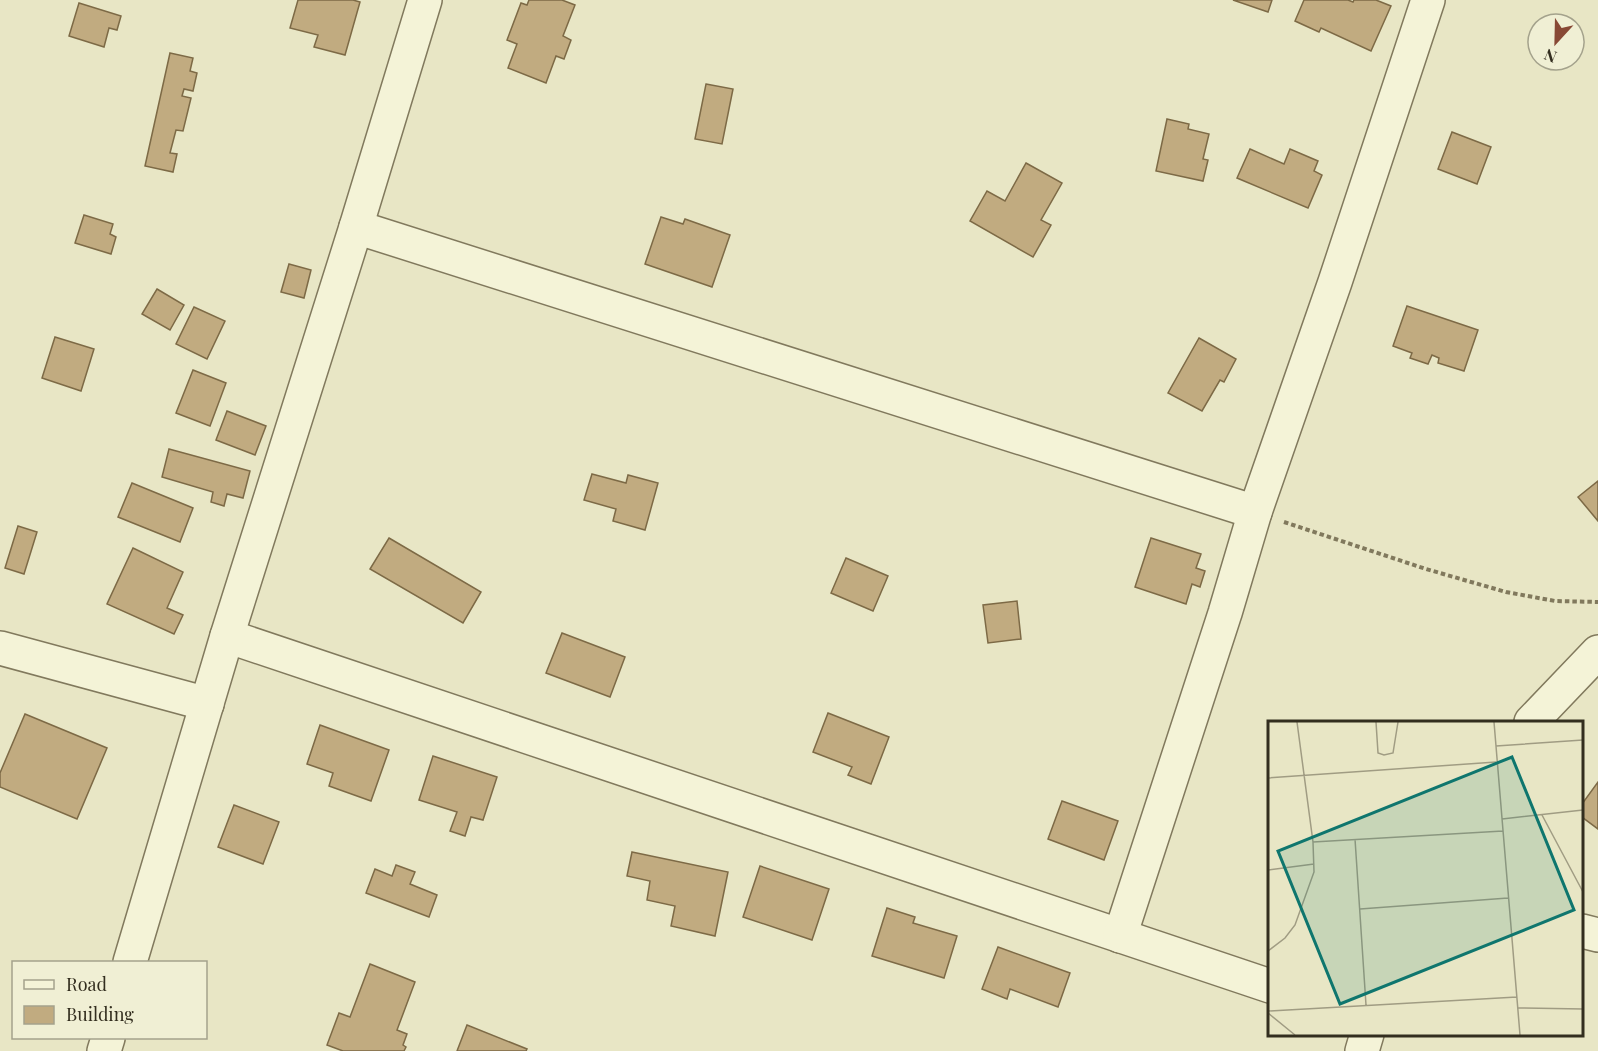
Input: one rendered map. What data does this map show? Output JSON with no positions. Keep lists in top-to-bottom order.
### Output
{
  "legend": ["Road", "Building"],
  "north": "bottom"
}
